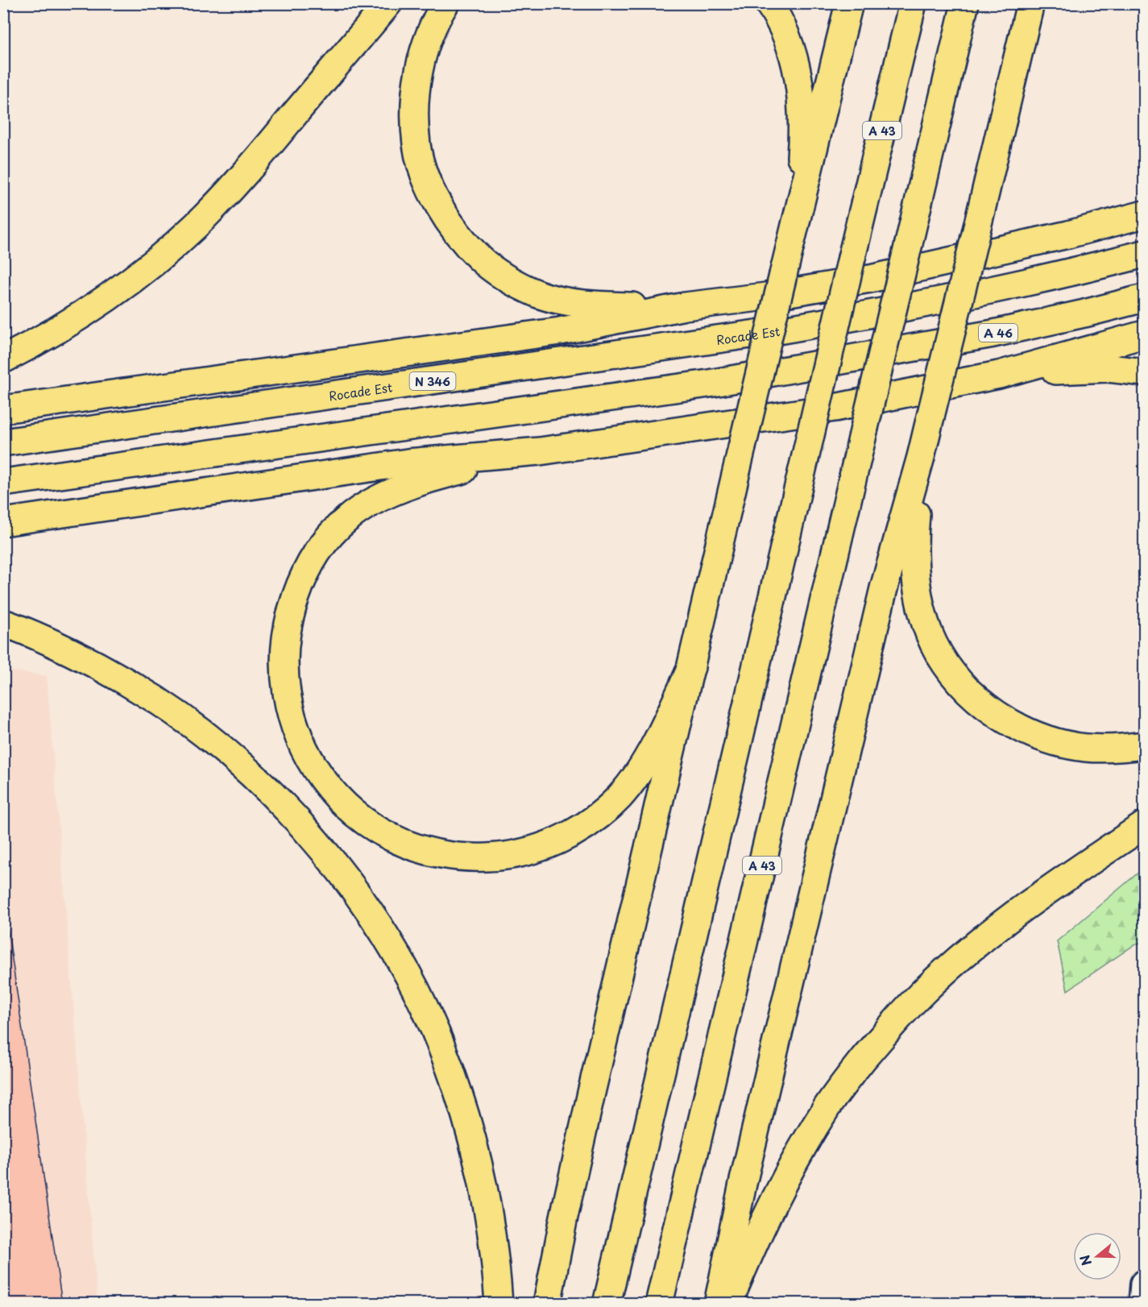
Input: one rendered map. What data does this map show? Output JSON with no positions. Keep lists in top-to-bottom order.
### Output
{
  "streets": {
    "highway": [
      "A 43",
      "A 46",
      "Rocade Est",
      "N 346"
    ]
  },
  "north": "left"
}
